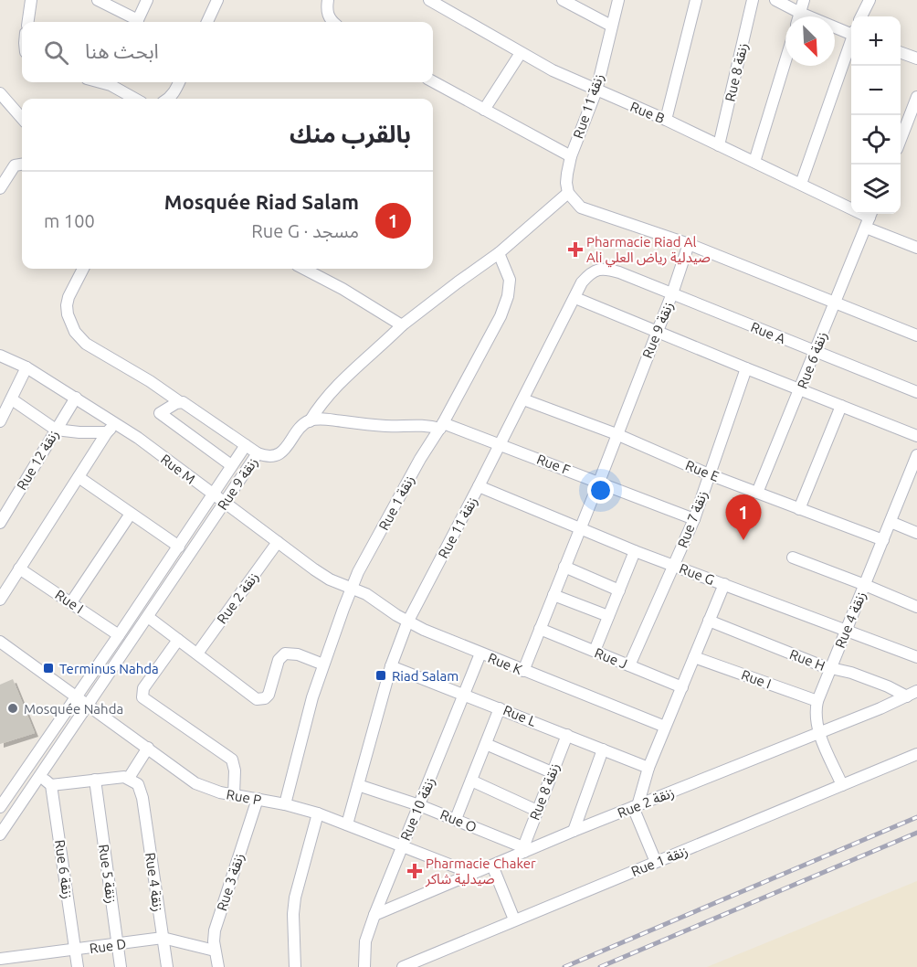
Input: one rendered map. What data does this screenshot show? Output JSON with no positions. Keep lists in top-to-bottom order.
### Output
{
  "streets": {
    "street": [
      "Rue 8 زنقة",
      "Rue 11 زنقة",
      "Rue B",
      "Rue 9 زنقة",
      "Rue A",
      "Rue 6 زنقة",
      "Rue 12 زنقة",
      "Rue F",
      "Rue M",
      "Rue E",
      "Rue 1 زنقة",
      "Rue 7 زنقة",
      "Rue G",
      "Rue 2 زنقة",
      "Rue I",
      "Rue 4 زنقة",
      "Rue J",
      "Rue H",
      "Rue K",
      "Rue L",
      "Rue P",
      "Rue 10 زنقة",
      "Rue O",
      "Rue 5 زنقة",
      "Rue 3 زنقة",
      "Rue D"
    ]
  },
  "crossings": [
    ["Rue 8 زنقة", "Rue B"],
    ["Rue 8 زنقة", "Rue 2 زنقة"],
    ["Rue 8 زنقة", "Rue L"],
    ["Rue 8 زنقة", "Rue O"],
    ["Rue 11 زنقة", "Rue B"],
    ["Rue 11 زنقة", "Rue A"],
    ["Rue 11 زنقة", "Rue F"],
    ["Rue 11 زنقة", "Rue E"],
    ["Rue 11 زنقة", "Rue G"],
    ["Rue 11 زنقة", "Rue K"],
    ["Rue 11 زنقة", "Rue L"],
    ["Rue 11 زنقة", "Rue P"],
    ["Rue 11 زنقة", "Rue O"],
    ["Rue B", "Rue 6 زنقة"],
    ["Rue 9 زنقة", "Rue A"],
    ["Rue 9 زنقة", "Rue F"],
    ["Rue 9 زنقة", "Rue M"],
    ["Rue 9 زنقة", "Rue E"],
    ["Rue 9 زنقة", "Rue G"],
    ["Rue 9 زنقة", "Rue I"],
    ["Rue 9 زنقة", "Rue J"],
    ["Rue 9 زنقة", "Rue K"],
    ["Rue 9 زنقة", "Rue P"],
    ["Rue A", "Rue 6 زنقة"],
    ["Rue 6 زنقة", "Rue E"],
    ["Rue 6 زنقة", "Rue D"],
    ["Rue 12 زنقة", "Rue M"],
    ["Rue F", "Rue 1 زنقة"],
    ["Rue F", "Rue 7 زنقة"],
    ["Rue M", "Rue 1 زنقة"],
    ["Rue M", "Rue 2 زنقة"],
    ["Rue M", "Rue K"],
    ["Rue E", "Rue 7 زنقة"],
    ["Rue E", "Rue 4 زنقة"],
    ["Rue 1 زنقة", "Rue 4 زنقة"],
    ["Rue 1 زنقة", "Rue K"],
    ["Rue 1 زنقة", "Rue P"],
    ["Rue 7 زنقة", "Rue G"],
    ["Rue 7 زنقة", "Rue J"],
    ["Rue G", "Rue 4 زنقة"],
    ["Rue 2 زنقة", "Rue 4 زنقة"],
    ["Rue 2 زنقة", "Rue H"],
    ["Rue 2 زنقة", "Rue P"],
    ["Rue 2 زنقة", "Rue 10 زنقة"],
    ["Rue 2 زنقة", "Rue O"],
    ["Rue I", "Rue 4 زنقة"],
    ["Rue 4 زنقة", "Rue H"],
    ["Rue 4 زنقة", "Rue D"],
    ["Rue K", "Rue 10 زنقة"],
    ["Rue L", "Rue 10 زنقة"],
    ["Rue P", "Rue 10 زنقة"],
    ["Rue P", "Rue 3 زنقة"],
    ["Rue 10 زنقة", "Rue O"],
    ["Rue 5 زنقة", "Rue D"],
    ["Rue 3 زنقة", "Rue D"]
  ],
  "places": {
    "health": ["Pharmacie Riad Al Ali صيدلية رياض العلي", "Pharmacie Chaker صيدلية شاكر"],
    "transit": ["Terminus Nahda", "Riad Salam"],
    "other": ["Mosquée Nahda"]
  },
  "north": "bottom right",
  "page": {
    "map_buttons": ["+", "−"],
    "search": "ابحث هنا",
    "heading": "بالقرب منك",
    "list": [
      {
        "mark": "1",
        "name": "Mosquée Riad Salam",
        "note": "مسجد · Rue G",
        "value": "100 m"
      }
    ],
    "pins": "1"
  }
}
